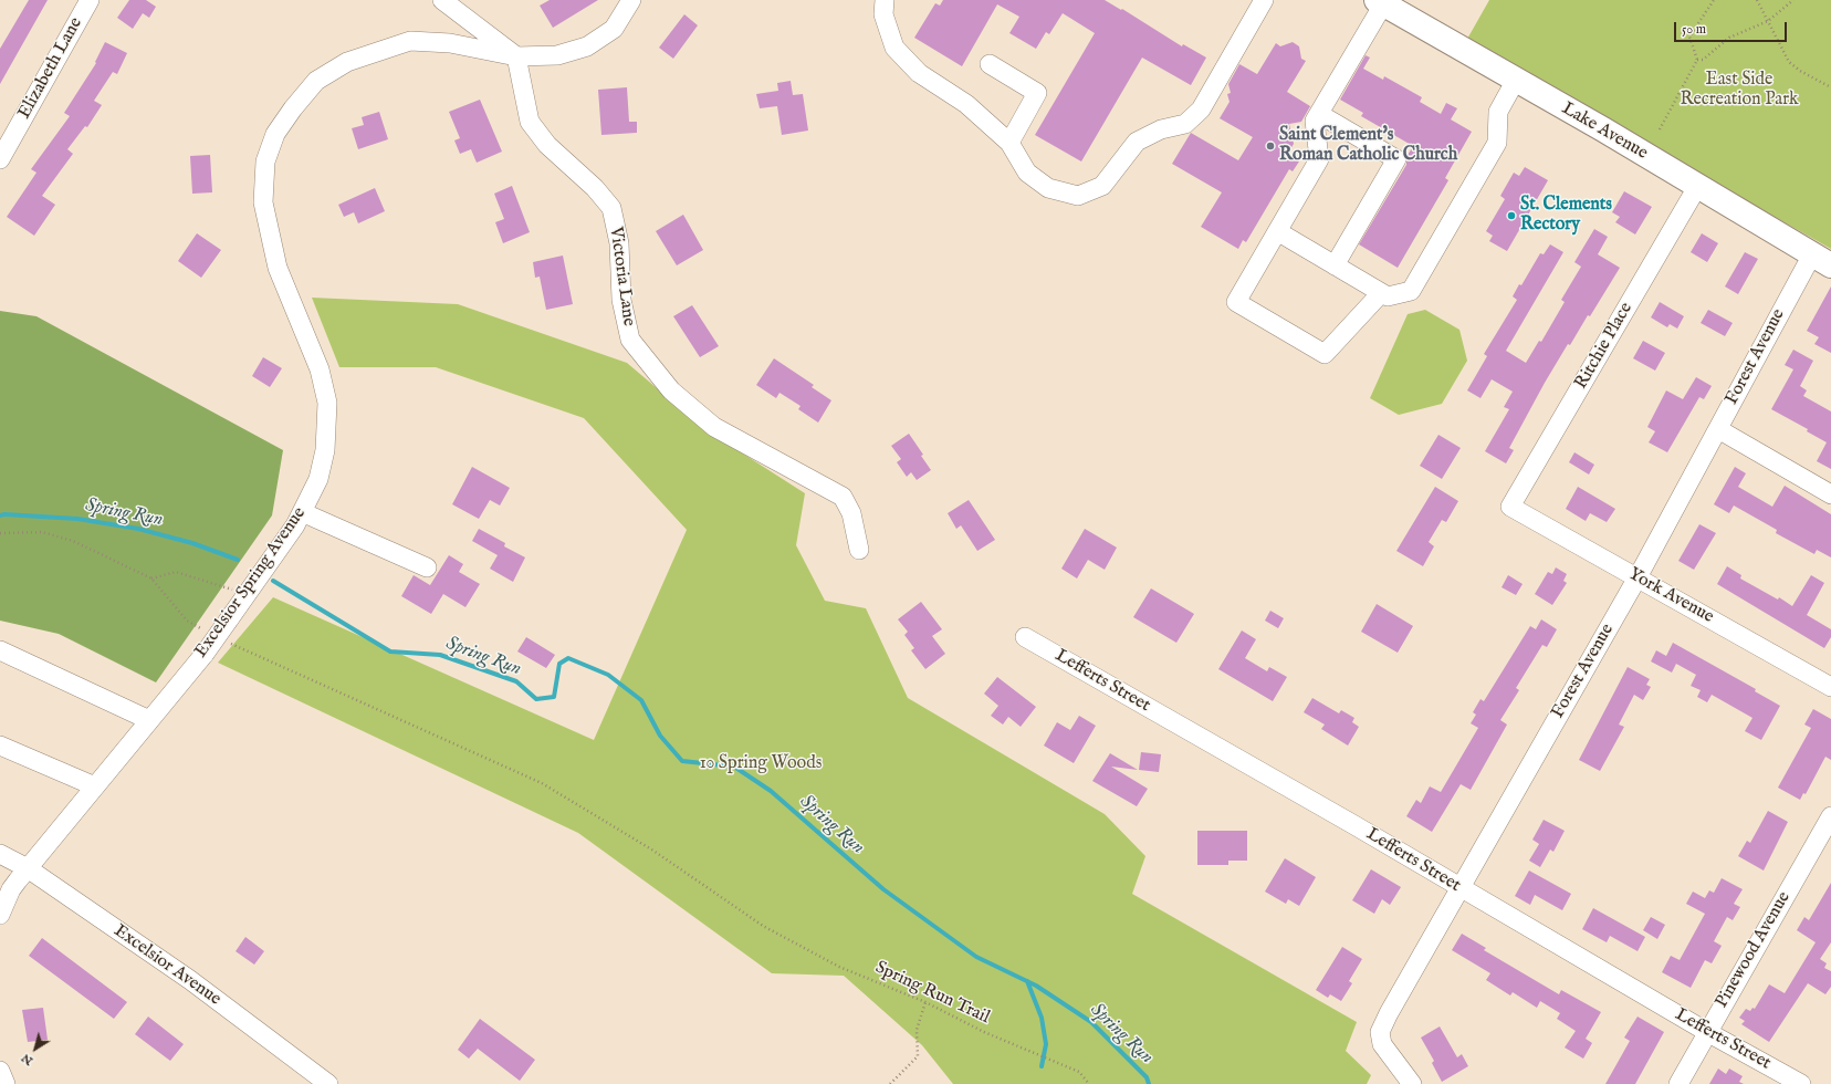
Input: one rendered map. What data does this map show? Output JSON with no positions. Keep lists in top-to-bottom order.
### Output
{
  "streets": {
    "main road": ["Lake Avenue"],
    "street": [
      "Elizabeth Lane",
      "Victoria Lane",
      "Ritchie Place",
      "Forest Avenue",
      "Excelsior Spring Avenue",
      "York Avenue",
      "Lefferts Street",
      "Pinewood Avenue",
      "Excelsior Avenue"
    ],
    "path": ["Spring Run Trail"]
  },
  "crossings": [
    ["Lake Avenue", "Ritchie Place"],
    ["Lake Avenue", "Forest Avenue"],
    ["Victoria Lane", "Excelsior Spring Avenue"],
    ["Ritchie Place", "York Avenue"],
    ["Forest Avenue", "York Avenue"],
    ["Forest Avenue", "Lefferts Street"],
    ["Excelsior Spring Avenue", "Excelsior Avenue"],
    ["Lefferts Street", "Pinewood Avenue"]
  ],
  "water": ["Spring Run"],
  "parks": ["East Side Recreation Park", "10 Spring Woods"],
  "places": ["Saint Clement's Roman Catholic Church", "St. Clements Rectory"],
  "scale_bar": "50 m",
  "north": "bottom left"
}
